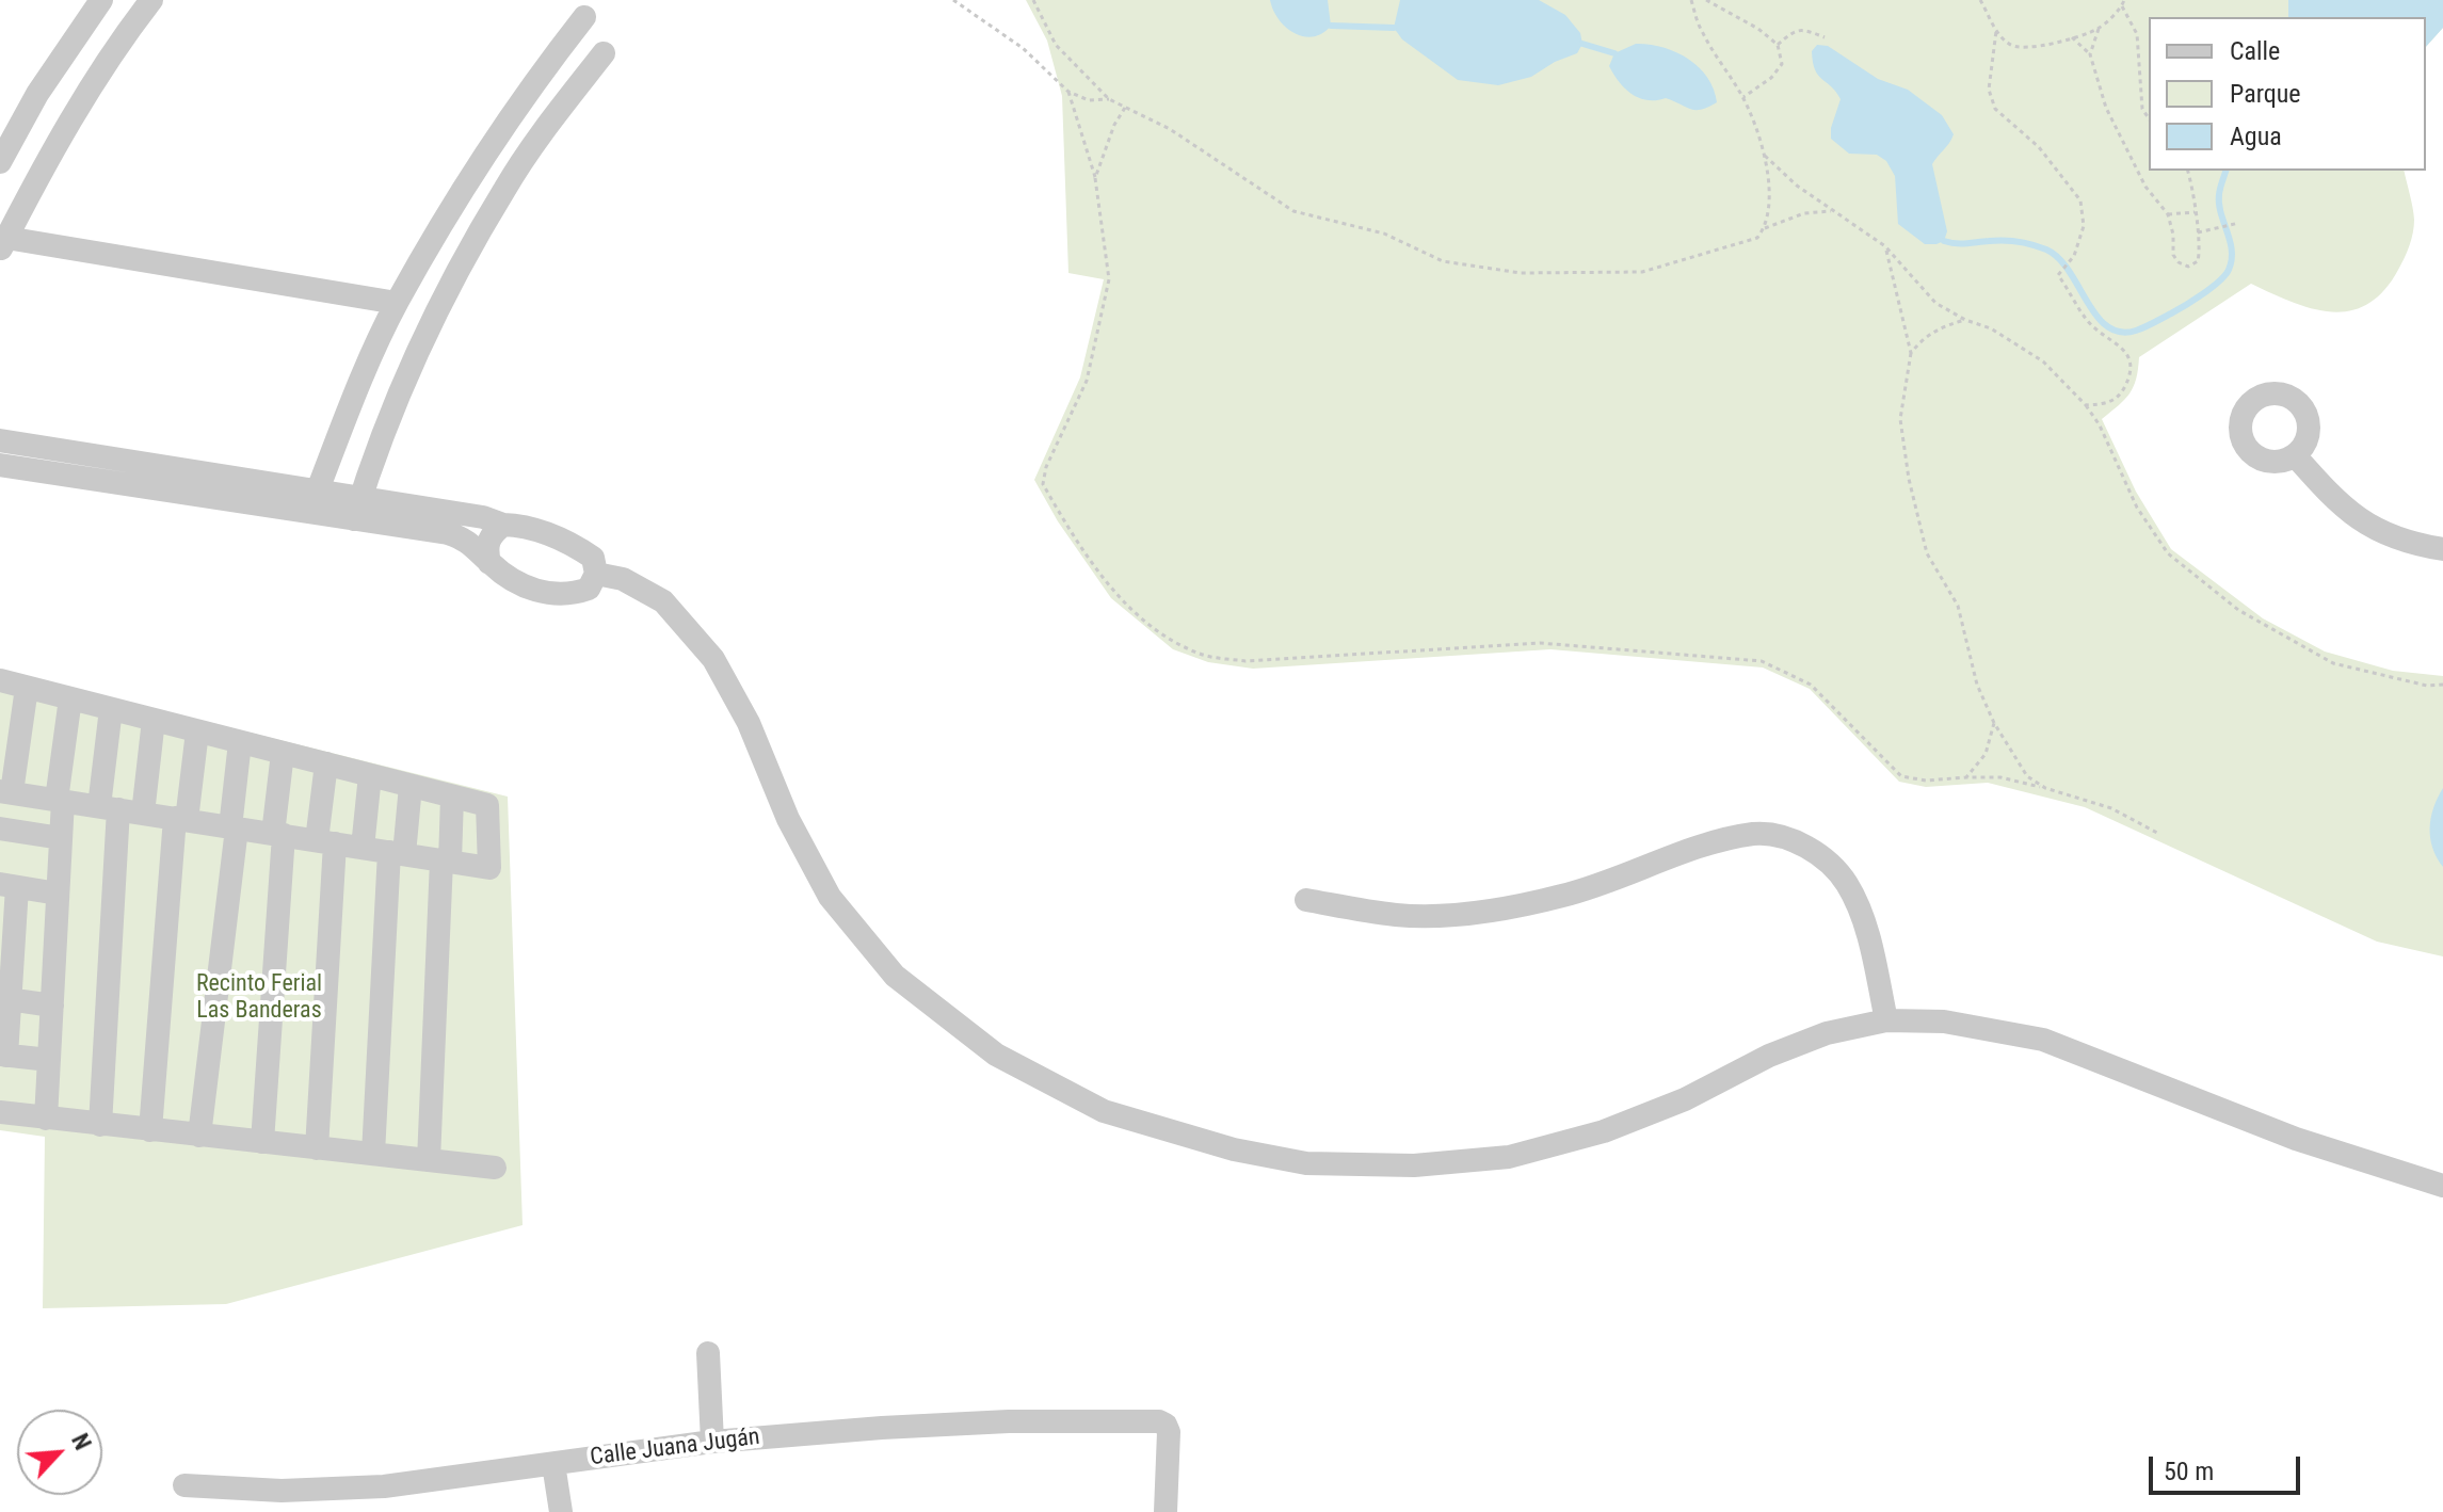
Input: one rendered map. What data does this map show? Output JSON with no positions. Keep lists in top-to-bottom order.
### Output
{
  "streets": {
    "street": ["Calle Juana Jugán"]
  },
  "parks": ["Recinto Ferial Las Banderas"],
  "legend": ["Calle", "Parque", "Agua"],
  "scale_bar": "50 m",
  "north": "top right"
}
